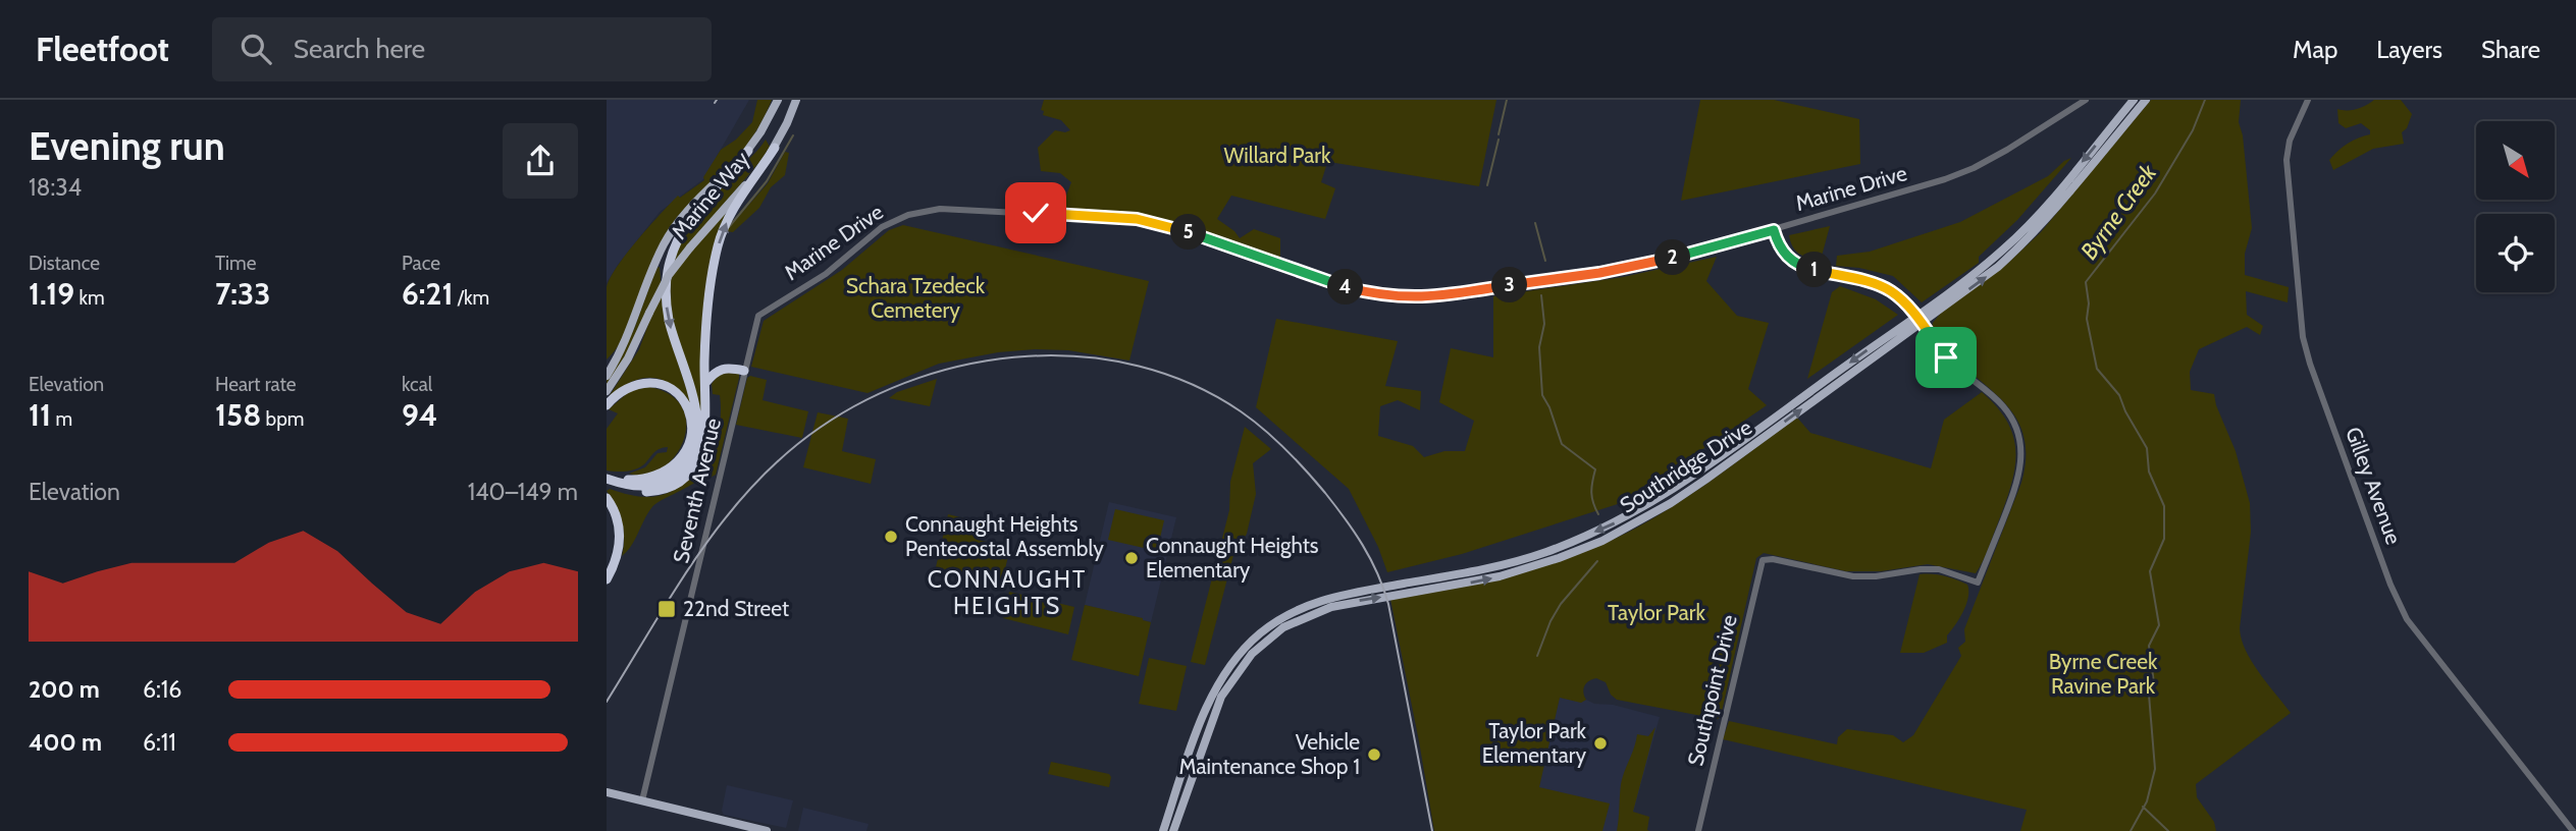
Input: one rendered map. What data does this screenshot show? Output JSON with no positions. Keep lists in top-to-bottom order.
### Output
{
  "streets": {
    "main road": ["Marine Way", "Southridge Drive"],
    "street": [
      "Marine Drive",
      "Gilley Avenue",
      "Seventh Avenue",
      "Southpoint Drive"
    ]
  },
  "crossings": [
    ["Marine Drive", "Seventh Avenue"],
    ["Southridge Drive", "Southpoint Drive"]
  ],
  "districts": ["CONNAUGHT HEIGHTS"],
  "water": ["Byrne Creek"],
  "parks": [
    "Willard Park",
    "Schara Tzedeck Cemetery",
    "Taylor Park",
    "Byrne Creek Ravine Park"
  ],
  "places": {
    "other": [
      "Connaught Heights Pentecostal Assembly",
      "Connaught Heights Elementary",
      "Taylor Park Elementary",
      "Vehicle Maintenance Shop 1"
    ],
    "transit": ["22nd Street"]
  },
  "north": "bottom right",
  "page": {
    "header": "Fleetfoot",
    "search": "Search here",
    "nav": ["Map", "Layers", "Share"],
    "heading": ["Evening run", "18:34"],
    "pins": [
      "5",
      "2",
      "1",
      "3",
      "4"
    ],
    "stats": [
      ["Distance", "1.19 km"],
      ["Time", "7:33"],
      ["Pace", "6:21 /km"],
      ["Elevation", "11 m"],
      ["Heart rate", "158 bpm"],
      ["kcal", "94"]
    ],
    "chart": ["Elevation", "140–149 m"],
    "list": [
      {
        "name": "200 m",
        "note": "6:16"
      },
      {
        "name": "400 m",
        "note": "6:11"
      }
    ]
  }
}
